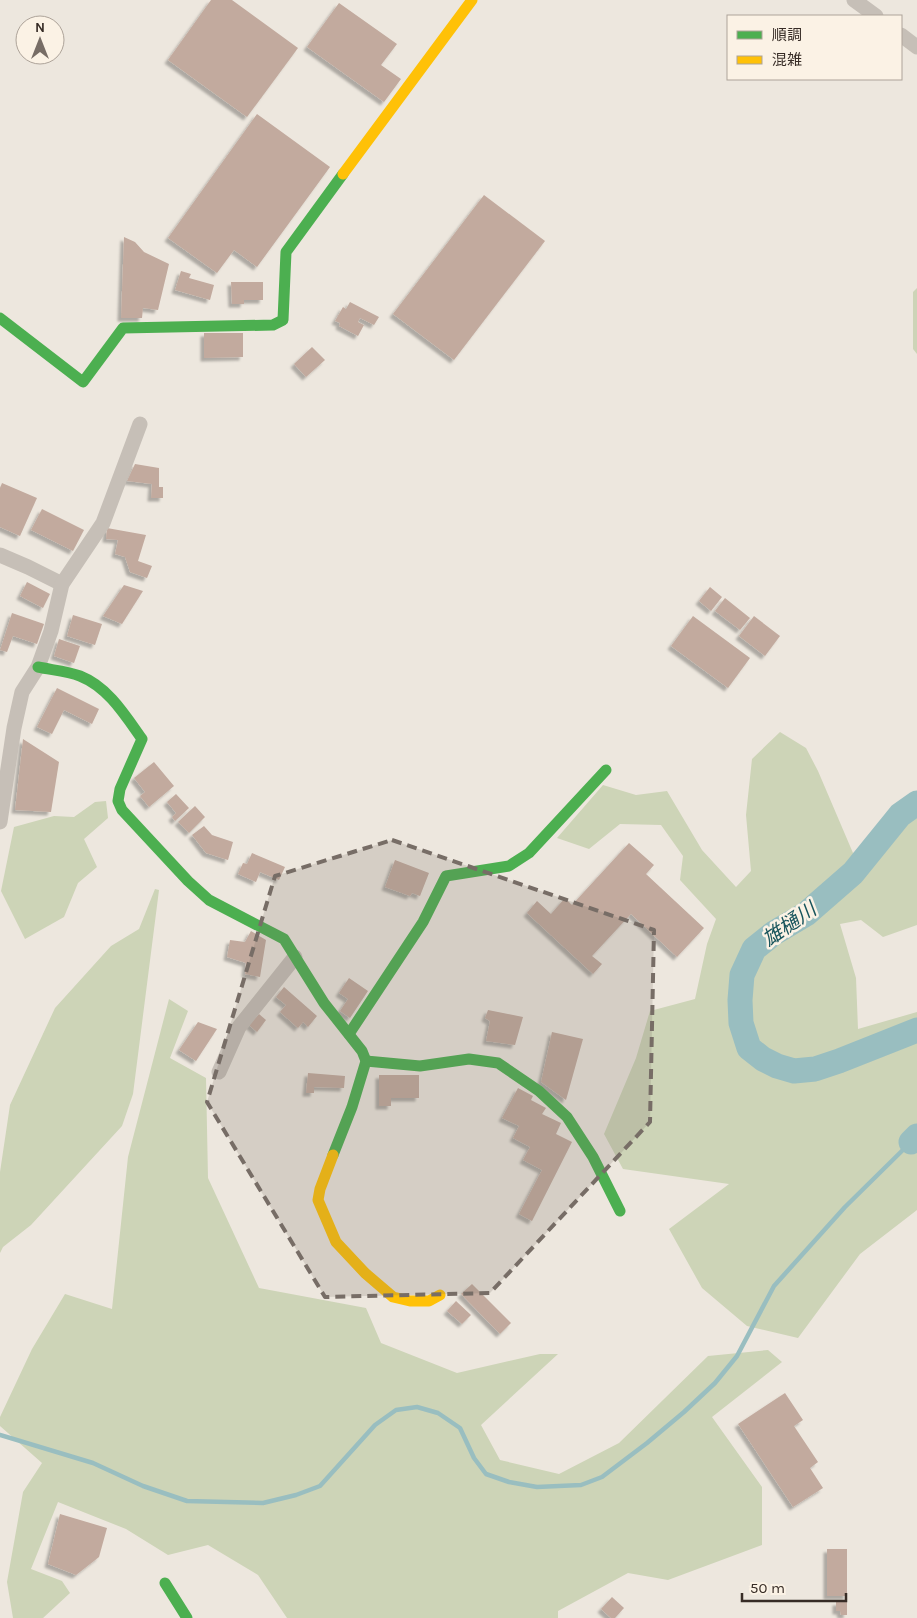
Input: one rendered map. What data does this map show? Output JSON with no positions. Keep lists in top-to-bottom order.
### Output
{
  "water": ["雄樋川"],
  "legend": ["順調", "混雑"],
  "scale_bar": "50 m",
  "north": "top"
}
